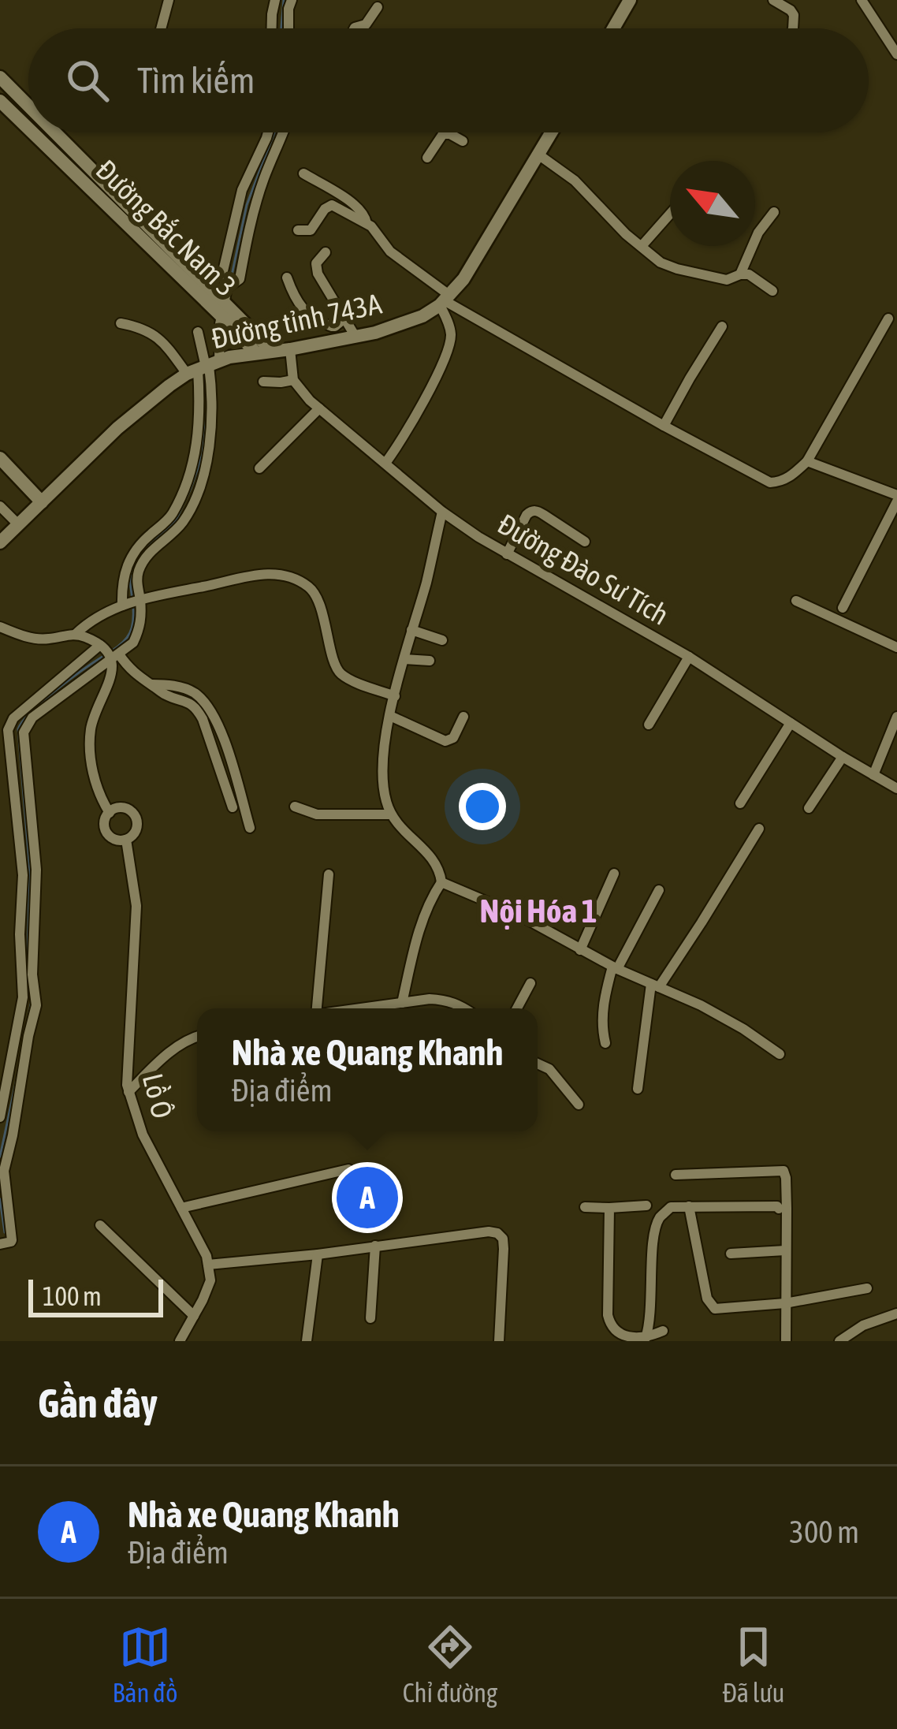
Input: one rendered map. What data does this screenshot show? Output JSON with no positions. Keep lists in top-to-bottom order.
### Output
{
  "streets": {
    "street": [
      "Đường Bắc Nam 3",
      "Đường tỉnh 743A",
      "Đường Đào Sư Tích",
      "Lồ Ô"
    ]
  },
  "crossings": [
    ["Đường Bắc Nam 3", "Đường tỉnh 743A"]
  ],
  "districts": ["Nội Hóa 1"],
  "scale_bar": "100 m",
  "north": "top left",
  "page": {
    "search": "Tìm kiếm",
    "popup": ["Nhà xe Quang Khanh", "Địa điểm"],
    "pins": "A",
    "scale": "100 m",
    "heading": "Gần đây",
    "list": [
      {
        "mark": "A",
        "name": "Nhà xe Quang Khanh",
        "note": "Địa điểm",
        "value": "300 m"
      }
    ],
    "nav": ["Bản đồ", "Chỉ đường", "Đã lưu"]
  }
}
